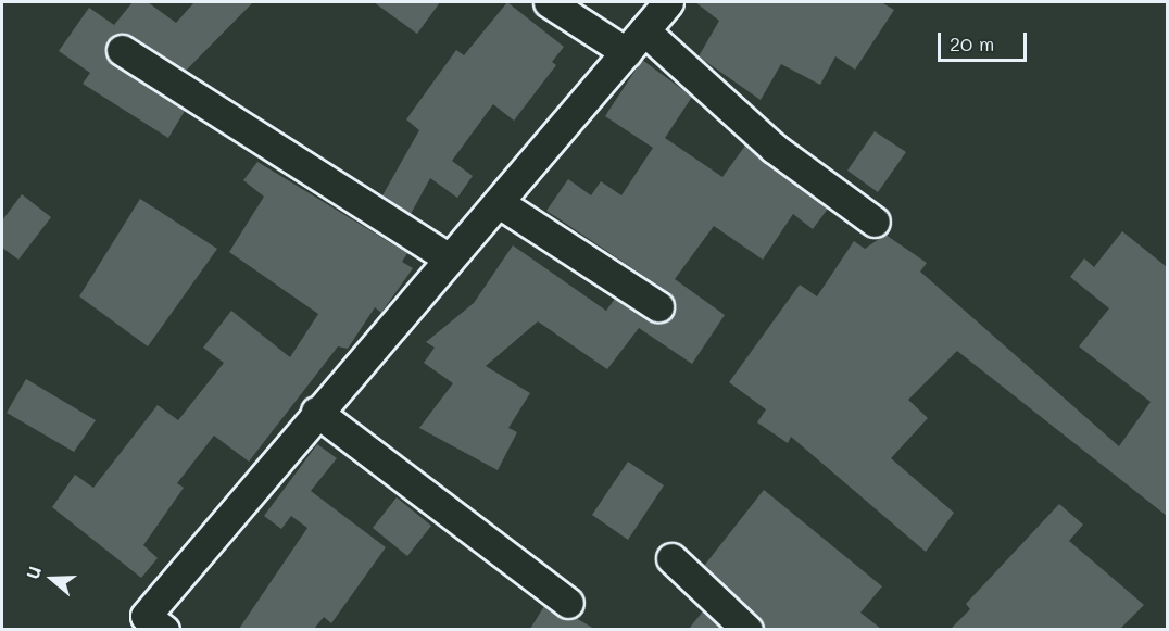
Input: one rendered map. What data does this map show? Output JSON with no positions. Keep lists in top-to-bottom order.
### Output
{
  "scale_bar": "20 m",
  "north": "left"
}
